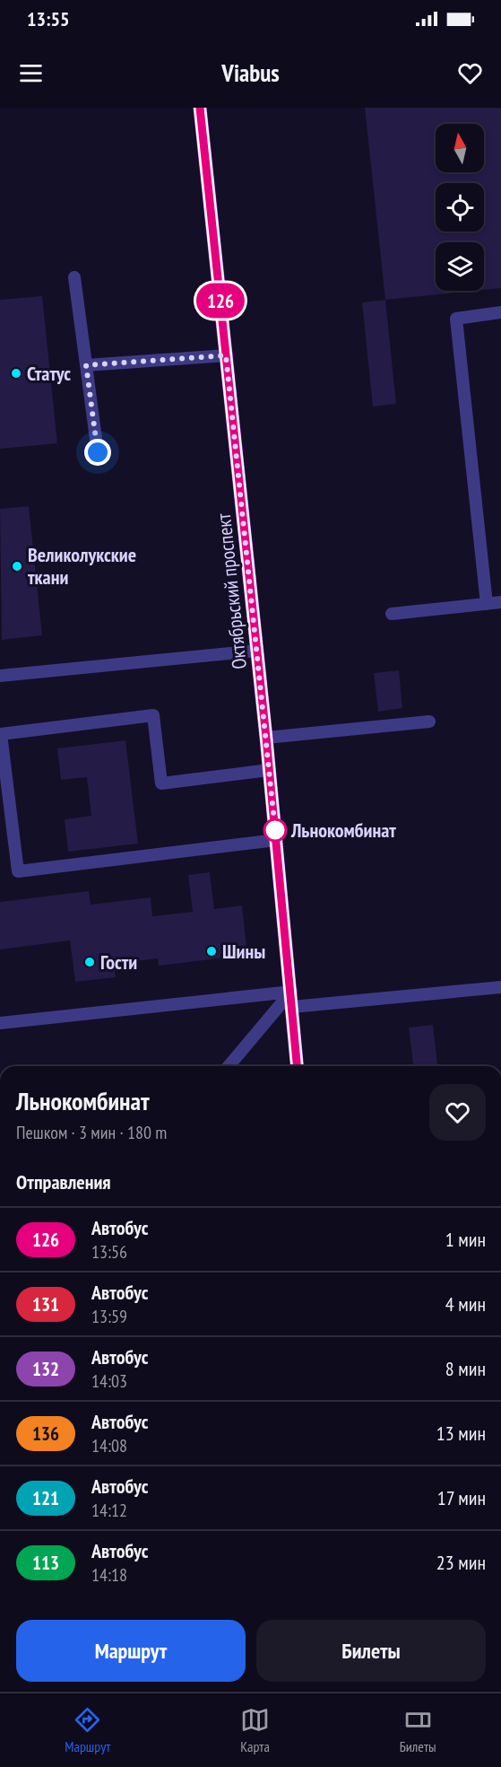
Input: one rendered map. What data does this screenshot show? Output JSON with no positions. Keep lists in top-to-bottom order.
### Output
{
  "streets": {
    "main road": ["Октябрьский проспект"]
  },
  "places": [
    "Статус",
    "Великолукские ткани",
    "Льнокомбинат",
    "Шины",
    "Гости"
  ],
  "lines": ["bus line 126"],
  "north": "top",
  "page": {
    "status": "13:55",
    "header": "Viabus",
    "on_map": "126",
    "heading": [
      ["Льнокомбинат", "Пешком · 3 мин · 180 m"],
      "Отправления"
    ],
    "list": [
      {
        "mark": "126",
        "name": "Автобус",
        "note": "13:56",
        "value": "1 мин"
      },
      {
        "mark": "131",
        "name": "Автобус",
        "note": "13:59",
        "value": "4 мин"
      },
      {
        "mark": "132",
        "name": "Автобус",
        "note": "14:03",
        "value": "8 мин"
      },
      {
        "mark": "136",
        "name": "Автобус",
        "note": "14:08",
        "value": "13 мин"
      },
      {
        "mark": "121",
        "name": "Автобус",
        "note": "14:12",
        "value": "17 мин"
      },
      {
        "mark": "113",
        "name": "Автобус",
        "note": "14:18",
        "value": "23 мин"
      }
    ],
    "buttons": ["Маршрут", "Билеты"],
    "tabs": ["Маршрут", "Карта", "Билеты"]
  }
}
